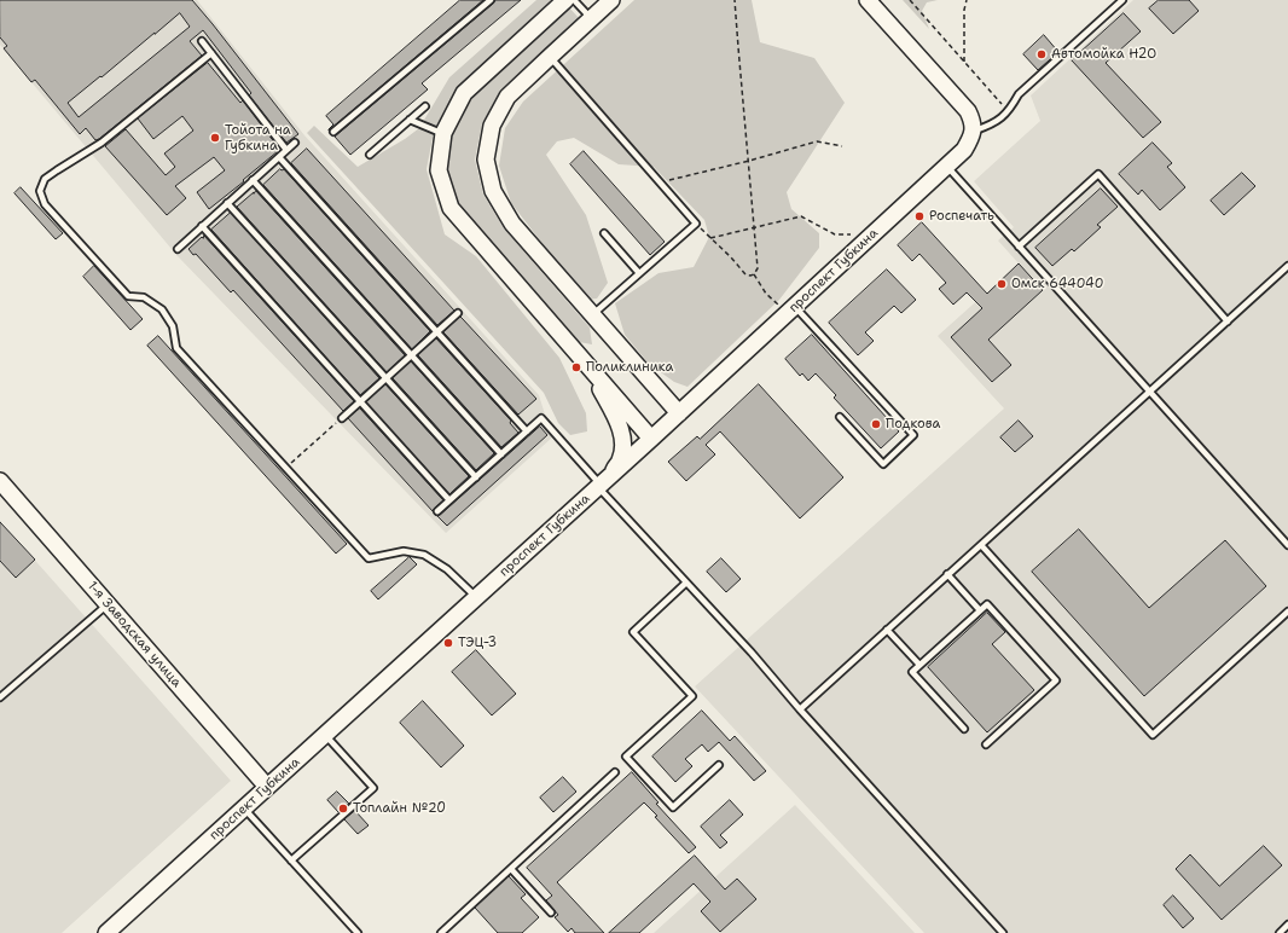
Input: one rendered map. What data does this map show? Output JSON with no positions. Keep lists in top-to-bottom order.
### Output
{
  "streets": {
    "main road": ["проспект Губкина", "1-я Заводская улица"]
  },
  "crossings": [
    ["проспект Губкина", "1-я Заводская улица"]
  ],
  "places": [
    "Автомойка H2O",
    "Тойота на Губкина",
    "Роспечать",
    "Омск 644040",
    "Поликлиника",
    "Подкова",
    "ТЭЦ-3",
    "Топлайн №20"
  ]
}
